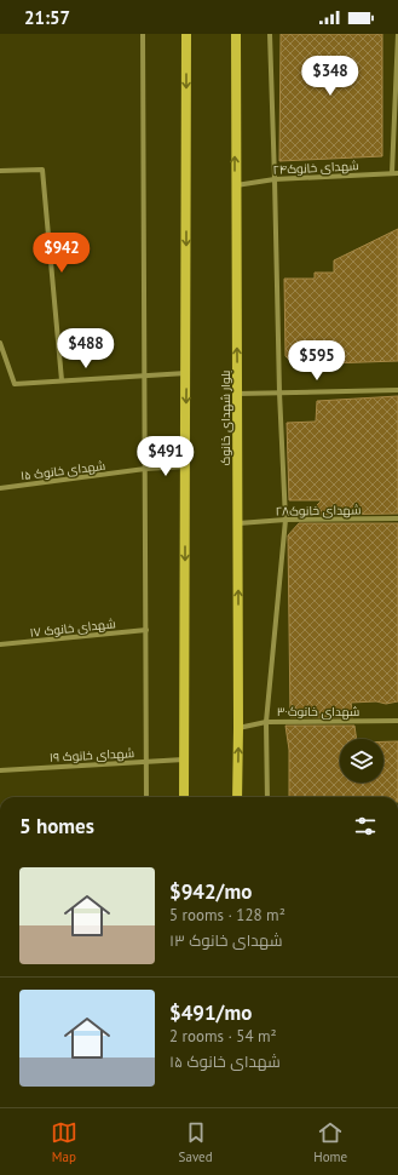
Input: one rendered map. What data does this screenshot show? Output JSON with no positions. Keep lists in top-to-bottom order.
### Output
{
  "streets": {
    "main road": ["بلوار شهدای خانوک"],
    "street": [
      "شهدای خانوک۲۴",
      "شهدای خانوک ۱۵",
      "شهدای خانوک۲۸",
      "شهدای خانوک ۱۷",
      "شهدای خانوک۳۰",
      "شهدای خانوک ۱۹"
    ]
  },
  "crossings": [
    ["شهدای خانوک۲۴", "بلوار شهدای خانوک"],
    ["بلوار شهدای خانوک", "شهدای خانوک۲۸"],
    ["بلوار شهدای خانوک", "شهدای خانوک۳۰"]
  ],
  "page": {
    "status": "21:57",
    "price": [
      "$348",
      "$942",
      "$488",
      "$595",
      "$491"
    ],
    "heading": "5 homes",
    "list": [
      {
        "name": "$942/mo",
        "note": "5 rooms · 128 m² · شهدای خانوک ۱۳"
      },
      {
        "name": "$491/mo",
        "note": "2 rooms · 54 m² · شهدای خانوک ۱۵"
      }
    ],
    "tabs": ["Map", "Saved", "Home"]
  }
}
